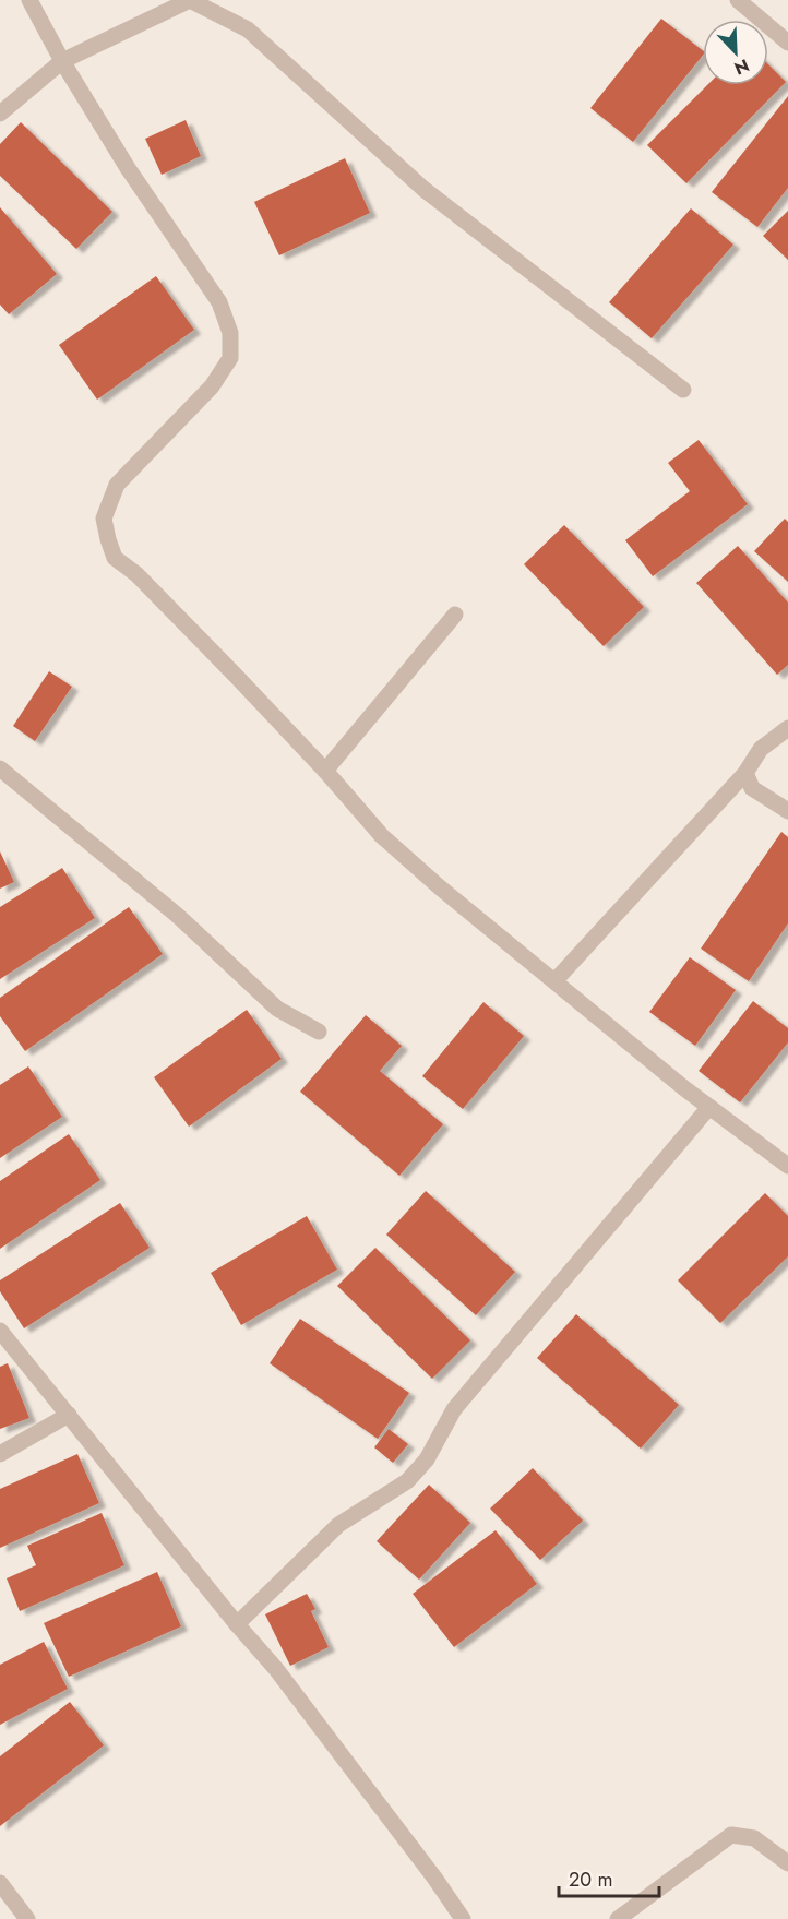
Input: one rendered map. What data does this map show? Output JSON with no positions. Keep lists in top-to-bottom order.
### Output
{
  "scale_bar": "20 m",
  "north": "bottom right"
}
